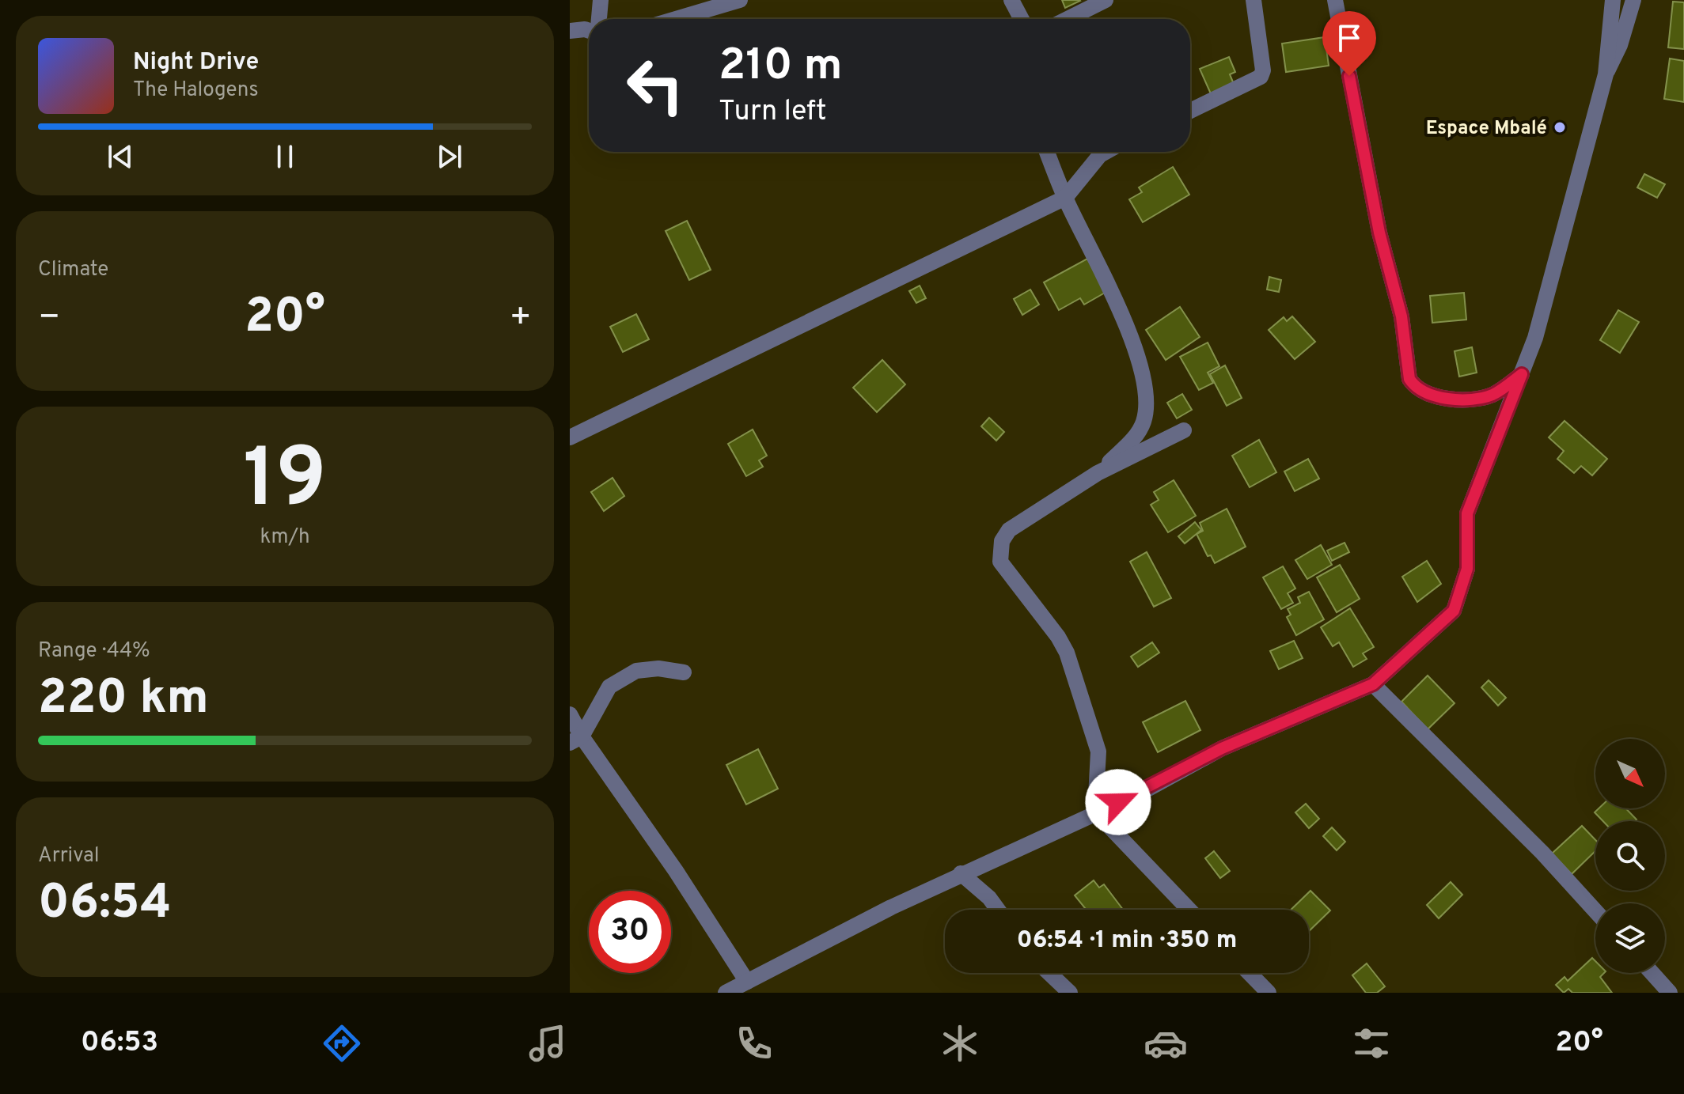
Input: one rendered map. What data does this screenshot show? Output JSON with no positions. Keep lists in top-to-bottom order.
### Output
{
  "places": ["Espace Mbalé"],
  "north": "bottom right",
  "page": {
    "turn": ["210 m", "Turn left"],
    "song": ["Night Drive", "The Halogens"],
    "tile": [
      "Climate",
      ["19", "km/h"],
      ["Range · 44%", "220 km"],
      ["Arrival", "06:54"]
    ],
    "heat": ["−", "20°", "+"],
    "limit": "30",
    "trip": "06:54 · 1 min · 350 m",
    "tabs": ["06:53", "20°"]
  }
}
